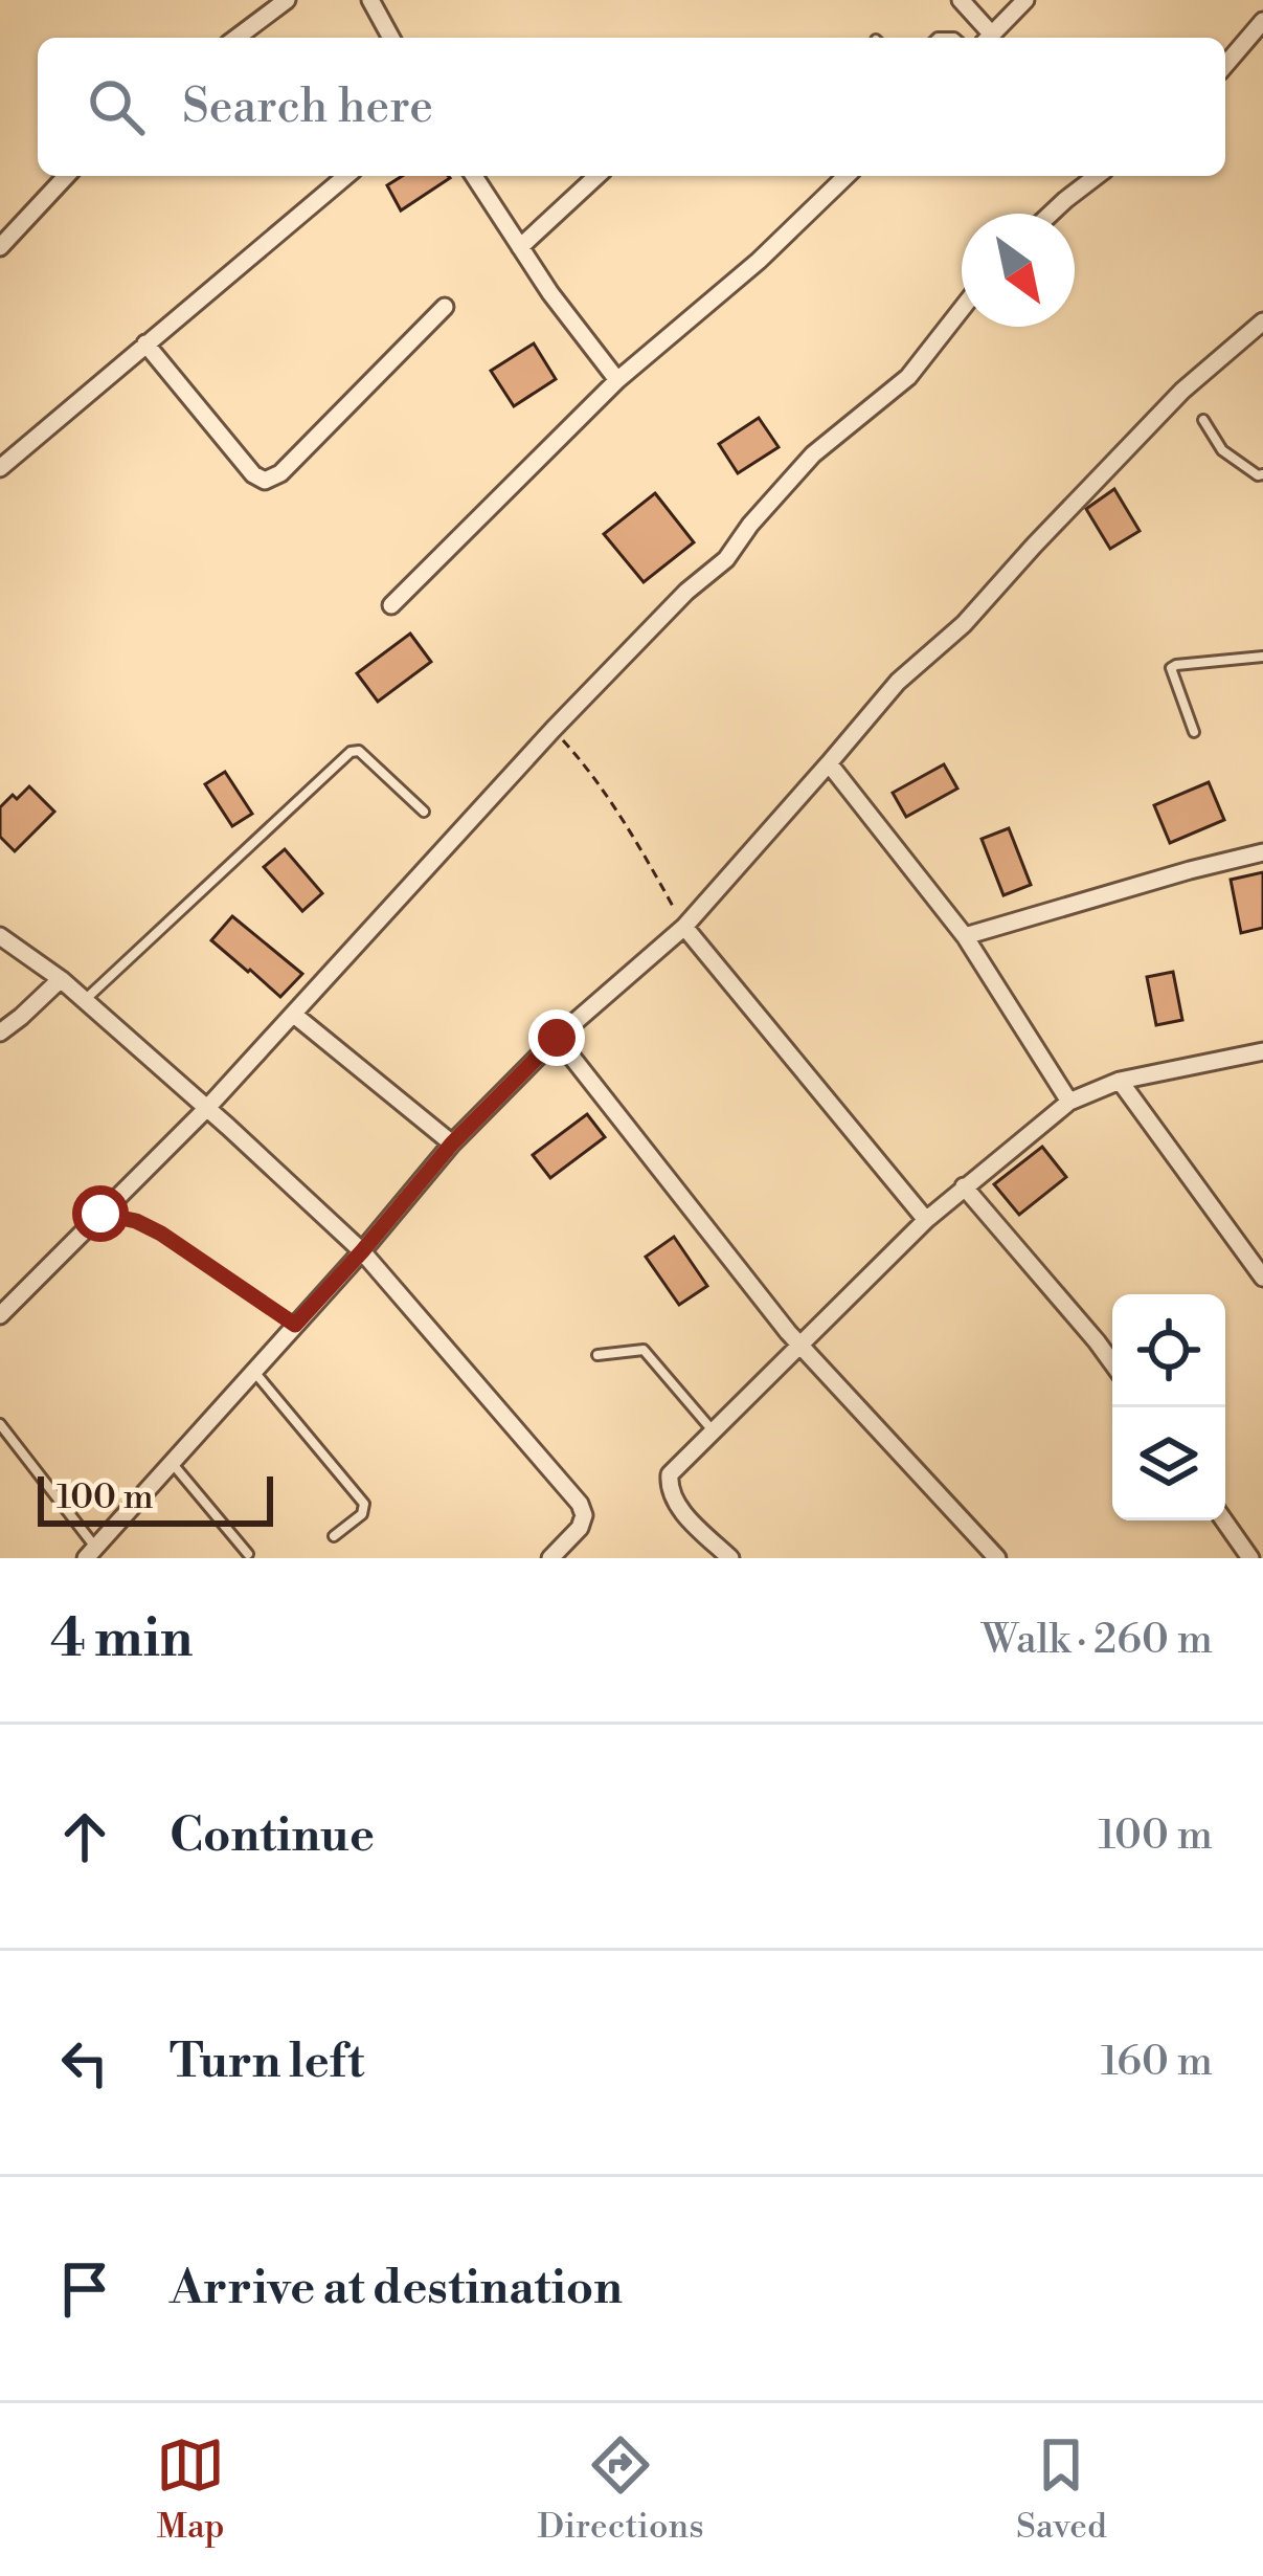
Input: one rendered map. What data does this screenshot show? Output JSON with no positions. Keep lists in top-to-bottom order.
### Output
{
  "scale_bar": "100 m",
  "north": "bottom right",
  "page": {
    "search": "Search here",
    "scale": "100 m",
    "heading": ["4 min", "Walk · 260 m"],
    "list": [
      ["Continue", "100 m"],
      ["Turn left", "160 m"],
      "Arrive at destination"
    ],
    "nav": ["Map", "Directions", "Saved"]
  }
}
